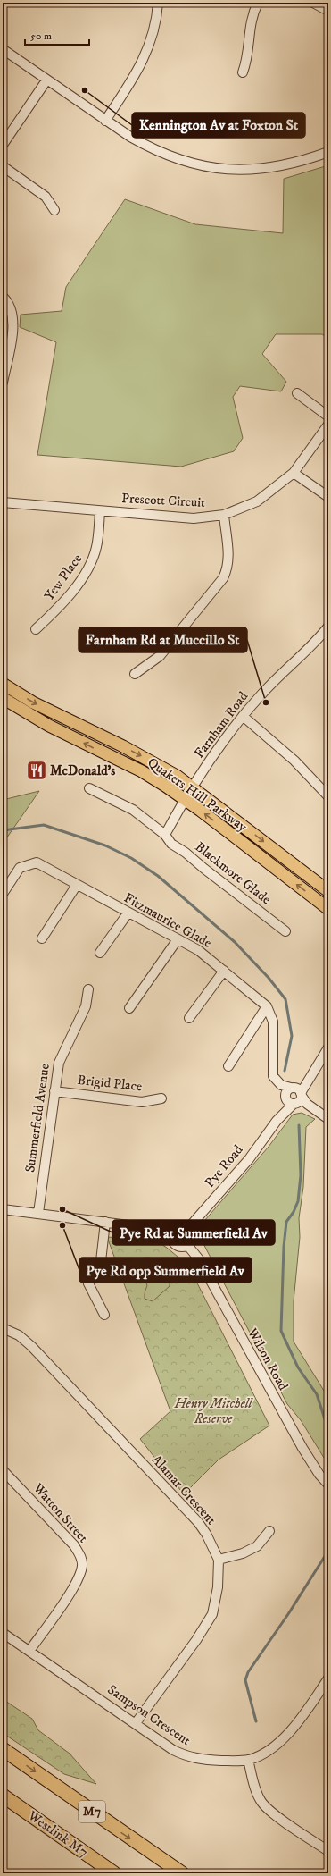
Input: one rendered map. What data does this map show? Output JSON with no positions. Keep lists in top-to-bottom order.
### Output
{
  "streets": {
    "highway": ["M7", "Westlink M7"],
    "main road": ["Quakers Hill Parkway"],
    "street": [
      "Prescott Circuit",
      "Yew Place",
      "Farnham Road",
      "Blackmore Glade",
      "Fitzmaurice Glade",
      "Brigid Place",
      "Summerfield Avenue",
      "Pye Road",
      "Wilson Road",
      "Alamar Crescent",
      "Watton Street",
      "Sampson Crescent"
    ]
  },
  "crossings": [
    ["Prescott Circuit", "Yew Place"],
    ["Farnham Road", "Quakers Hill Parkway"],
    ["Farnham Road", "Blackmore Glade"],
    ["Fitzmaurice Glade", "Pye Road"],
    ["Brigid Place", "Summerfield Avenue"],
    ["Pye Road", "Wilson Road"],
    ["Alamar Crescent", "Sampson Crescent"],
    ["Watton Street", "Sampson Crescent"]
  ],
  "parks": ["Henry Mitchell Reserve"],
  "places": {
    "other": [
      "Kennington Av at Foxton St",
      "Farnham Rd at Muccillo St",
      "Pye Rd at Summerfield Av",
      "Pye Rd opp Summerfield Av"
    ],
    "restaurant": ["McDonald's"]
  },
  "scale_bar": "50 m"
}
